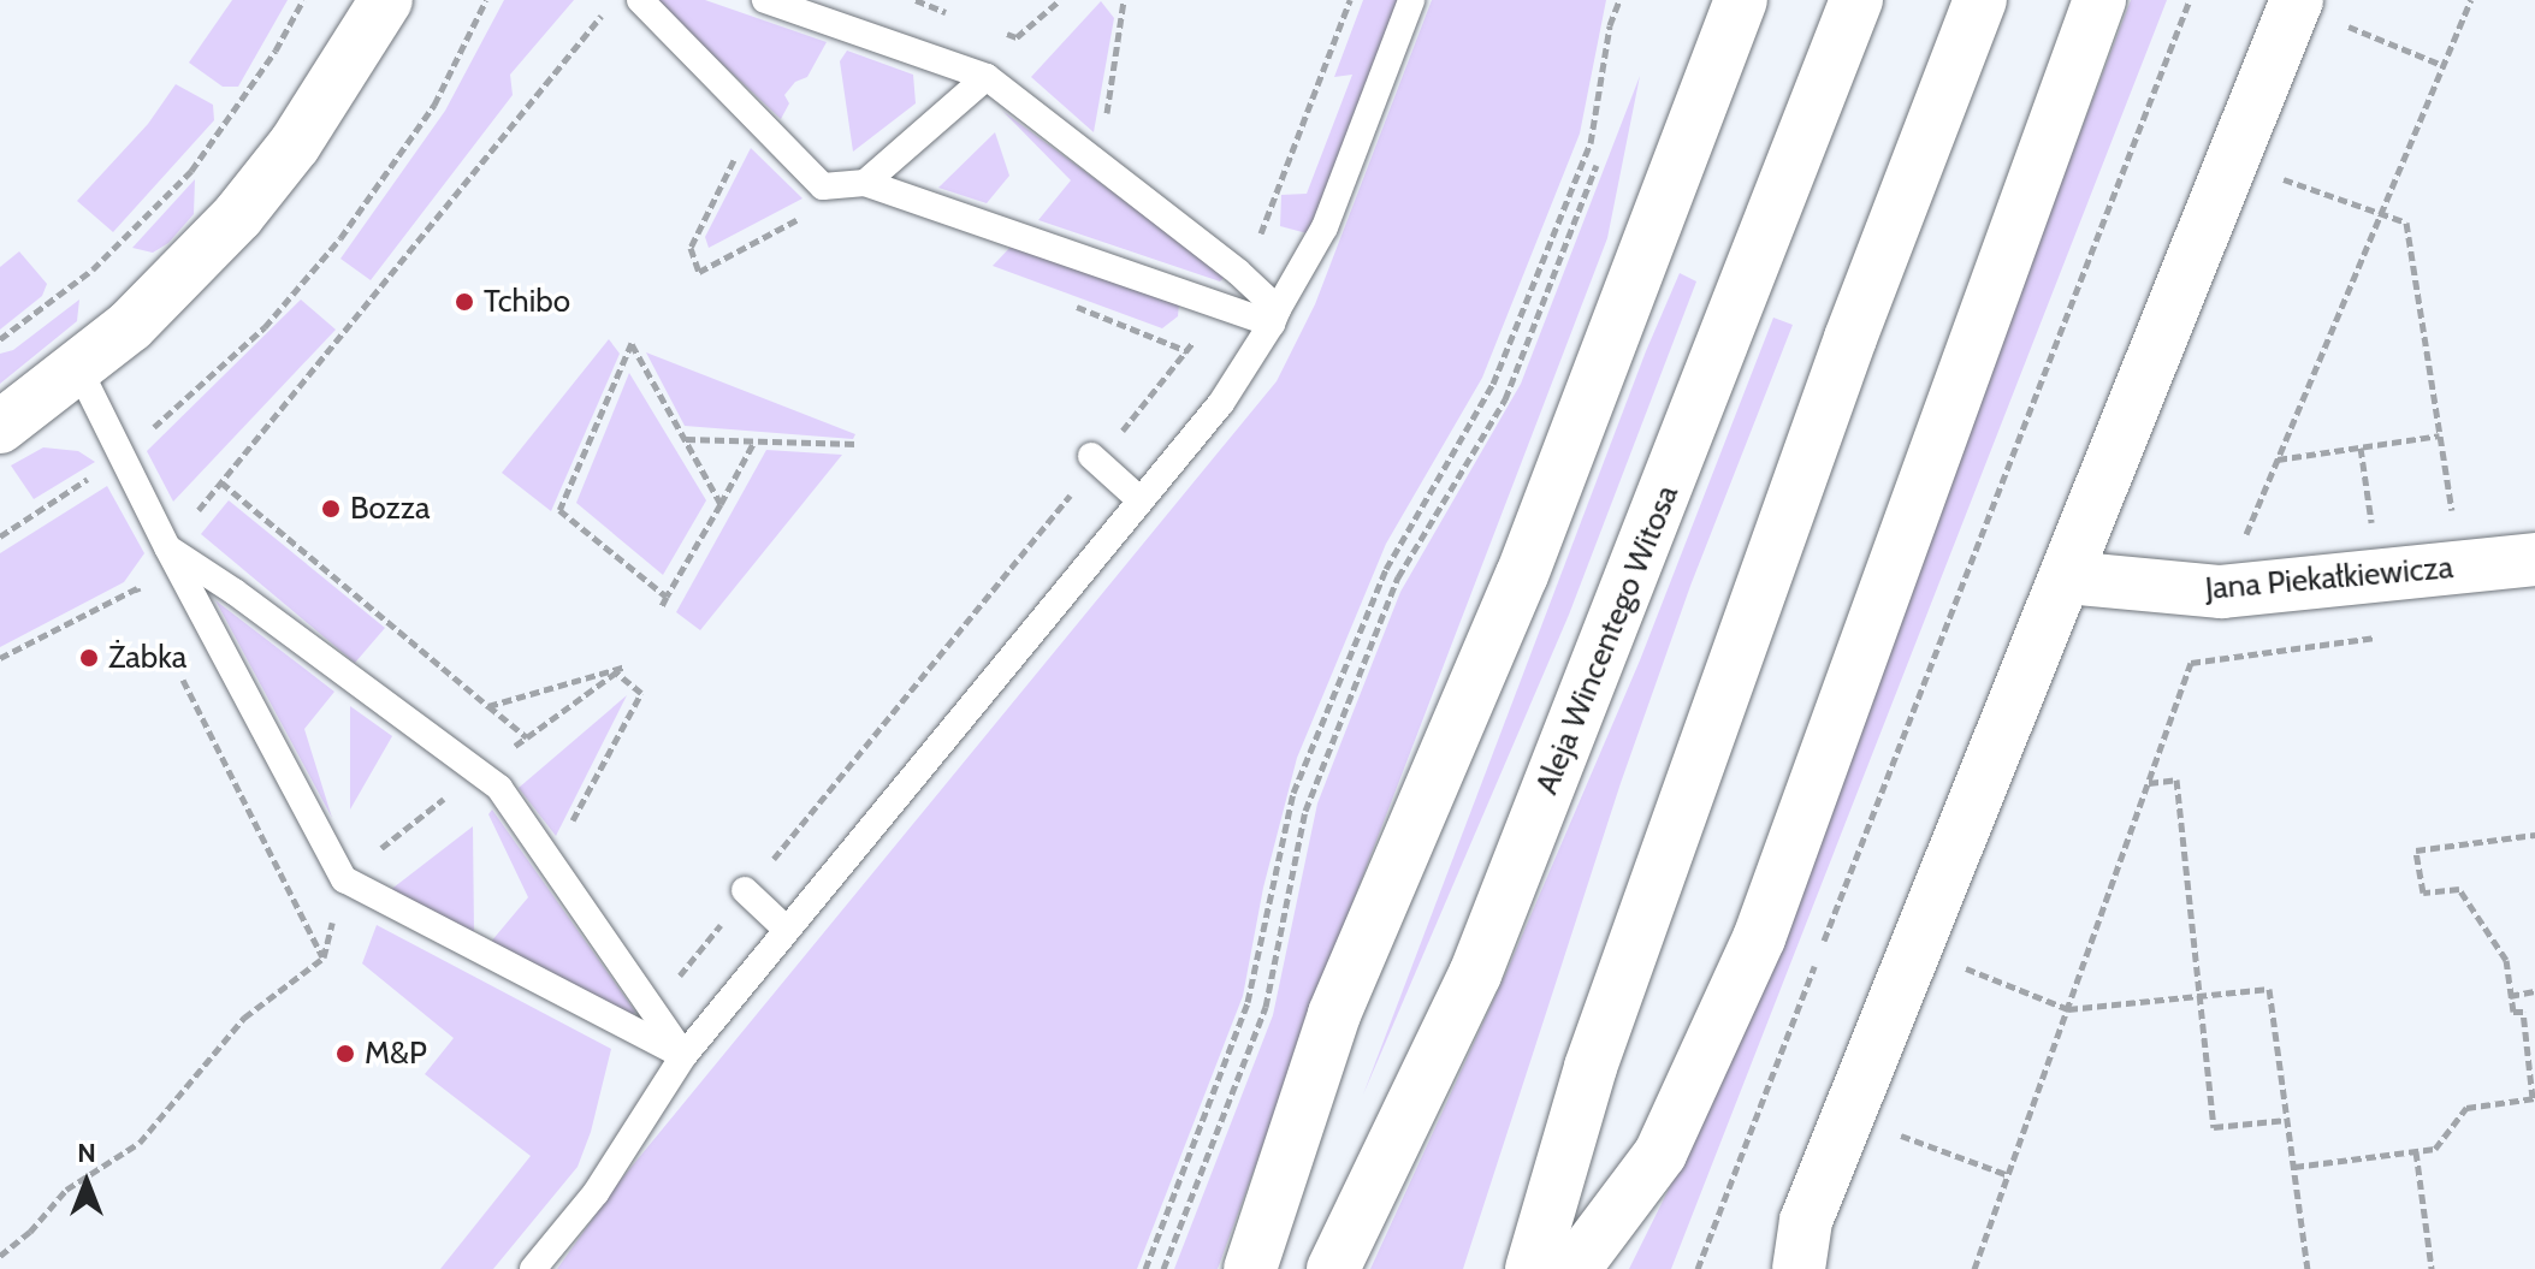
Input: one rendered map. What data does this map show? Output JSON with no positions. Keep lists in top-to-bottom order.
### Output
{
  "streets": {
    "main road": ["Jana Piekałkiewicza", "Aleja Wincentego Witosa"]
  },
  "places": [
    "Tchibo",
    "Bozza",
    "Żabka",
    "M&P"
  ],
  "north": "top"
}
